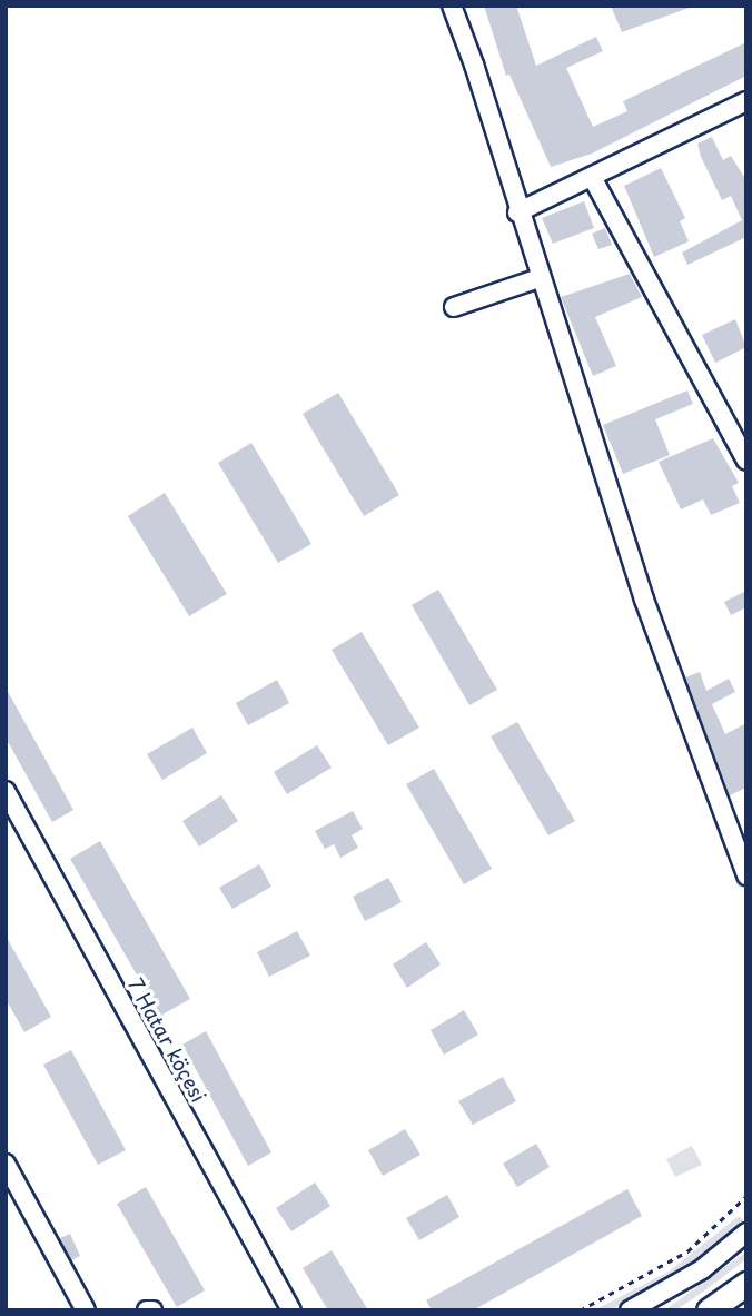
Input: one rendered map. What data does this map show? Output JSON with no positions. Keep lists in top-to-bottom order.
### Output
{
  "streets": {
    "street": ["7 Hatar köçesi"]
  }
}
